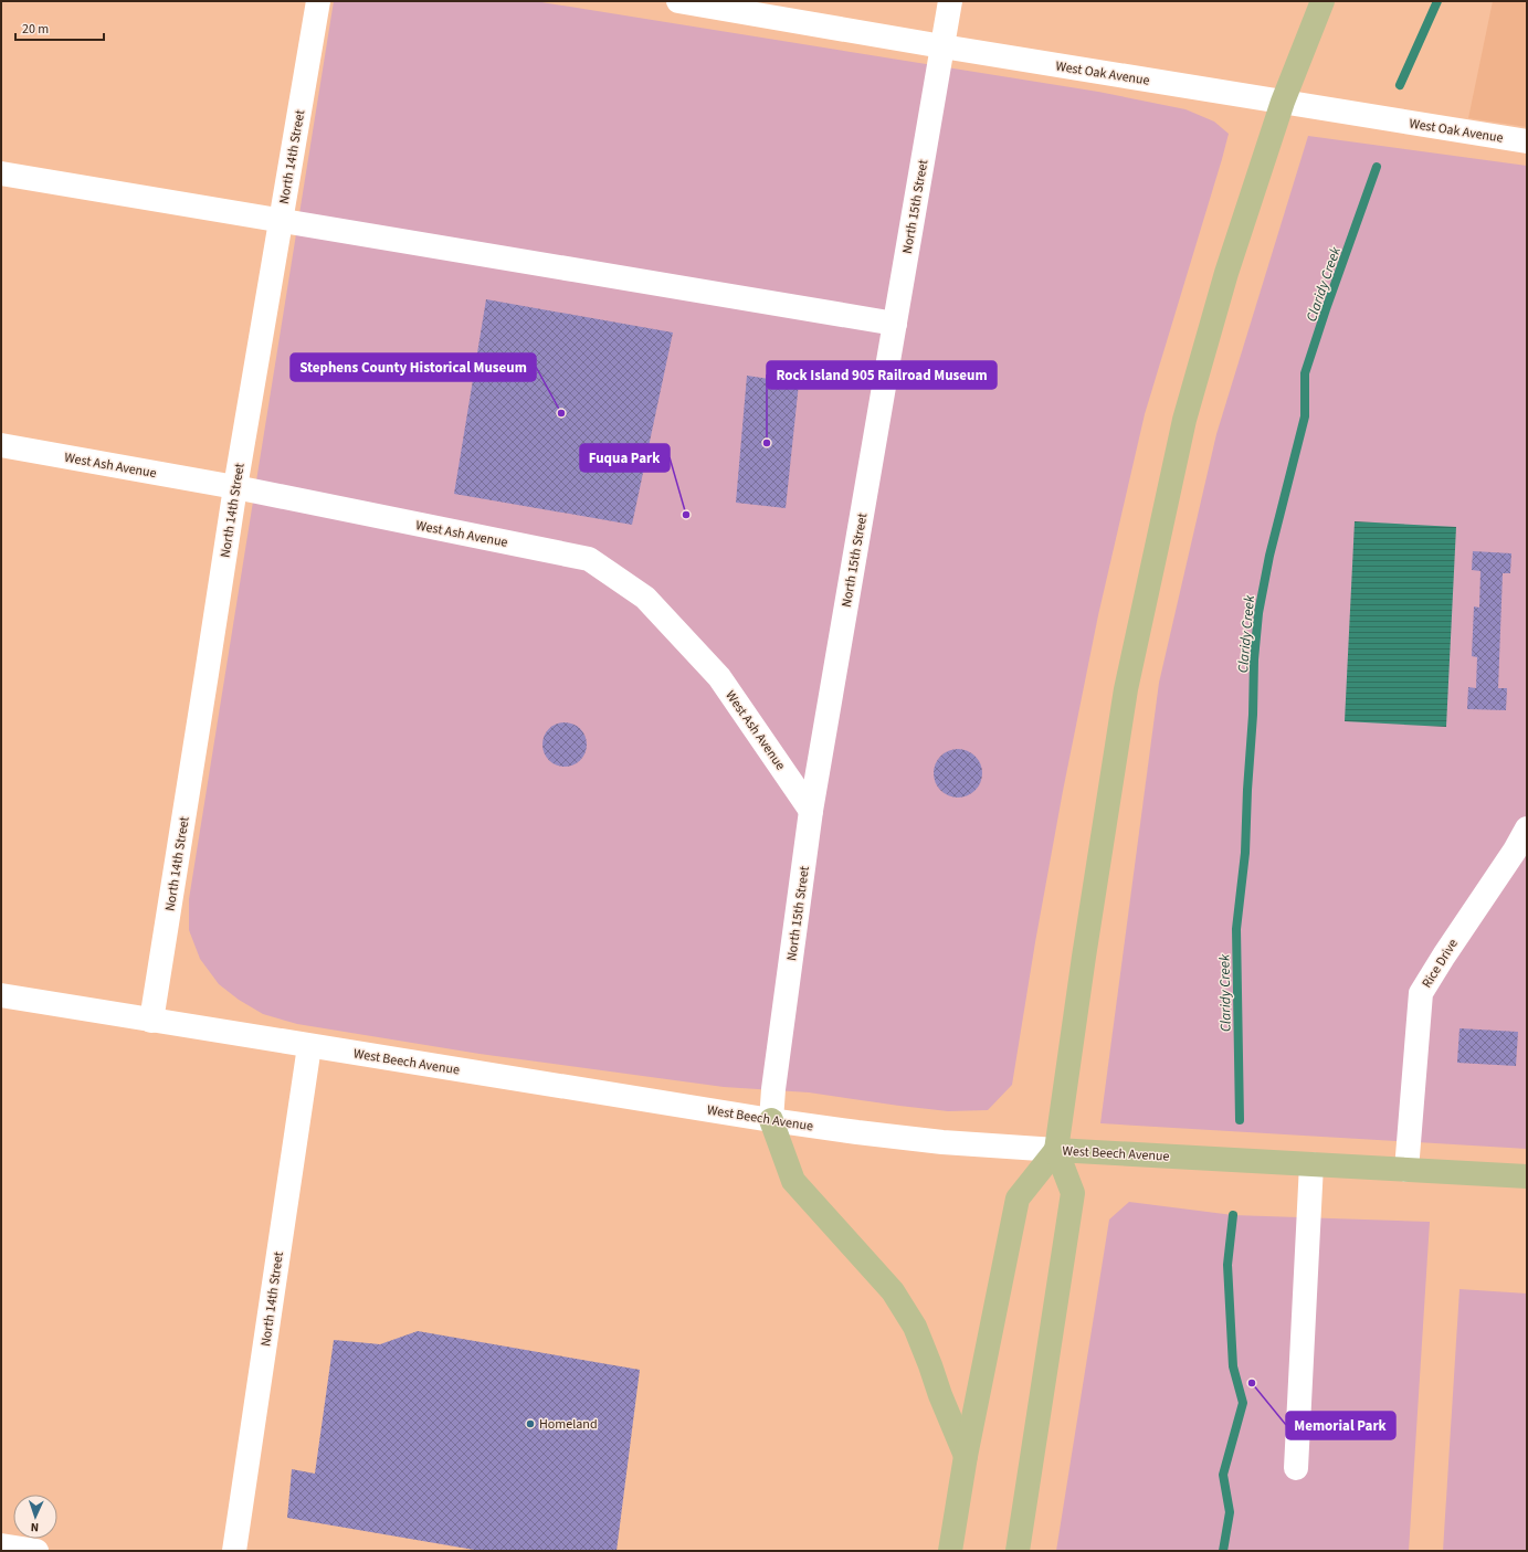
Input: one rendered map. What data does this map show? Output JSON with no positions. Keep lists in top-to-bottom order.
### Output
{
  "streets": {
    "main road": ["West Beech Avenue"],
    "street": [
      "West Oak Avenue",
      "North 14th Street",
      "North 15th Street",
      "West Ash Avenue",
      "Rice Drive"
    ]
  },
  "crossings": [
    ["West Oak Avenue", "North 15th Street"],
    ["North 14th Street", "West Ash Avenue"],
    ["North 14th Street", "West Beech Avenue"],
    ["North 15th Street", "West Ash Avenue"],
    ["North 15th Street", "West Beech Avenue"],
    ["Rice Drive", "West Beech Avenue"]
  ],
  "water": ["Claridy Creek"],
  "places": [
    "Stephens County Historical Museum",
    "Rock Island 905 Railroad Museum",
    "Fuqua Park",
    "Memorial Park",
    "Homeland"
  ],
  "scale_bar": "20 m",
  "north": "bottom"
}
